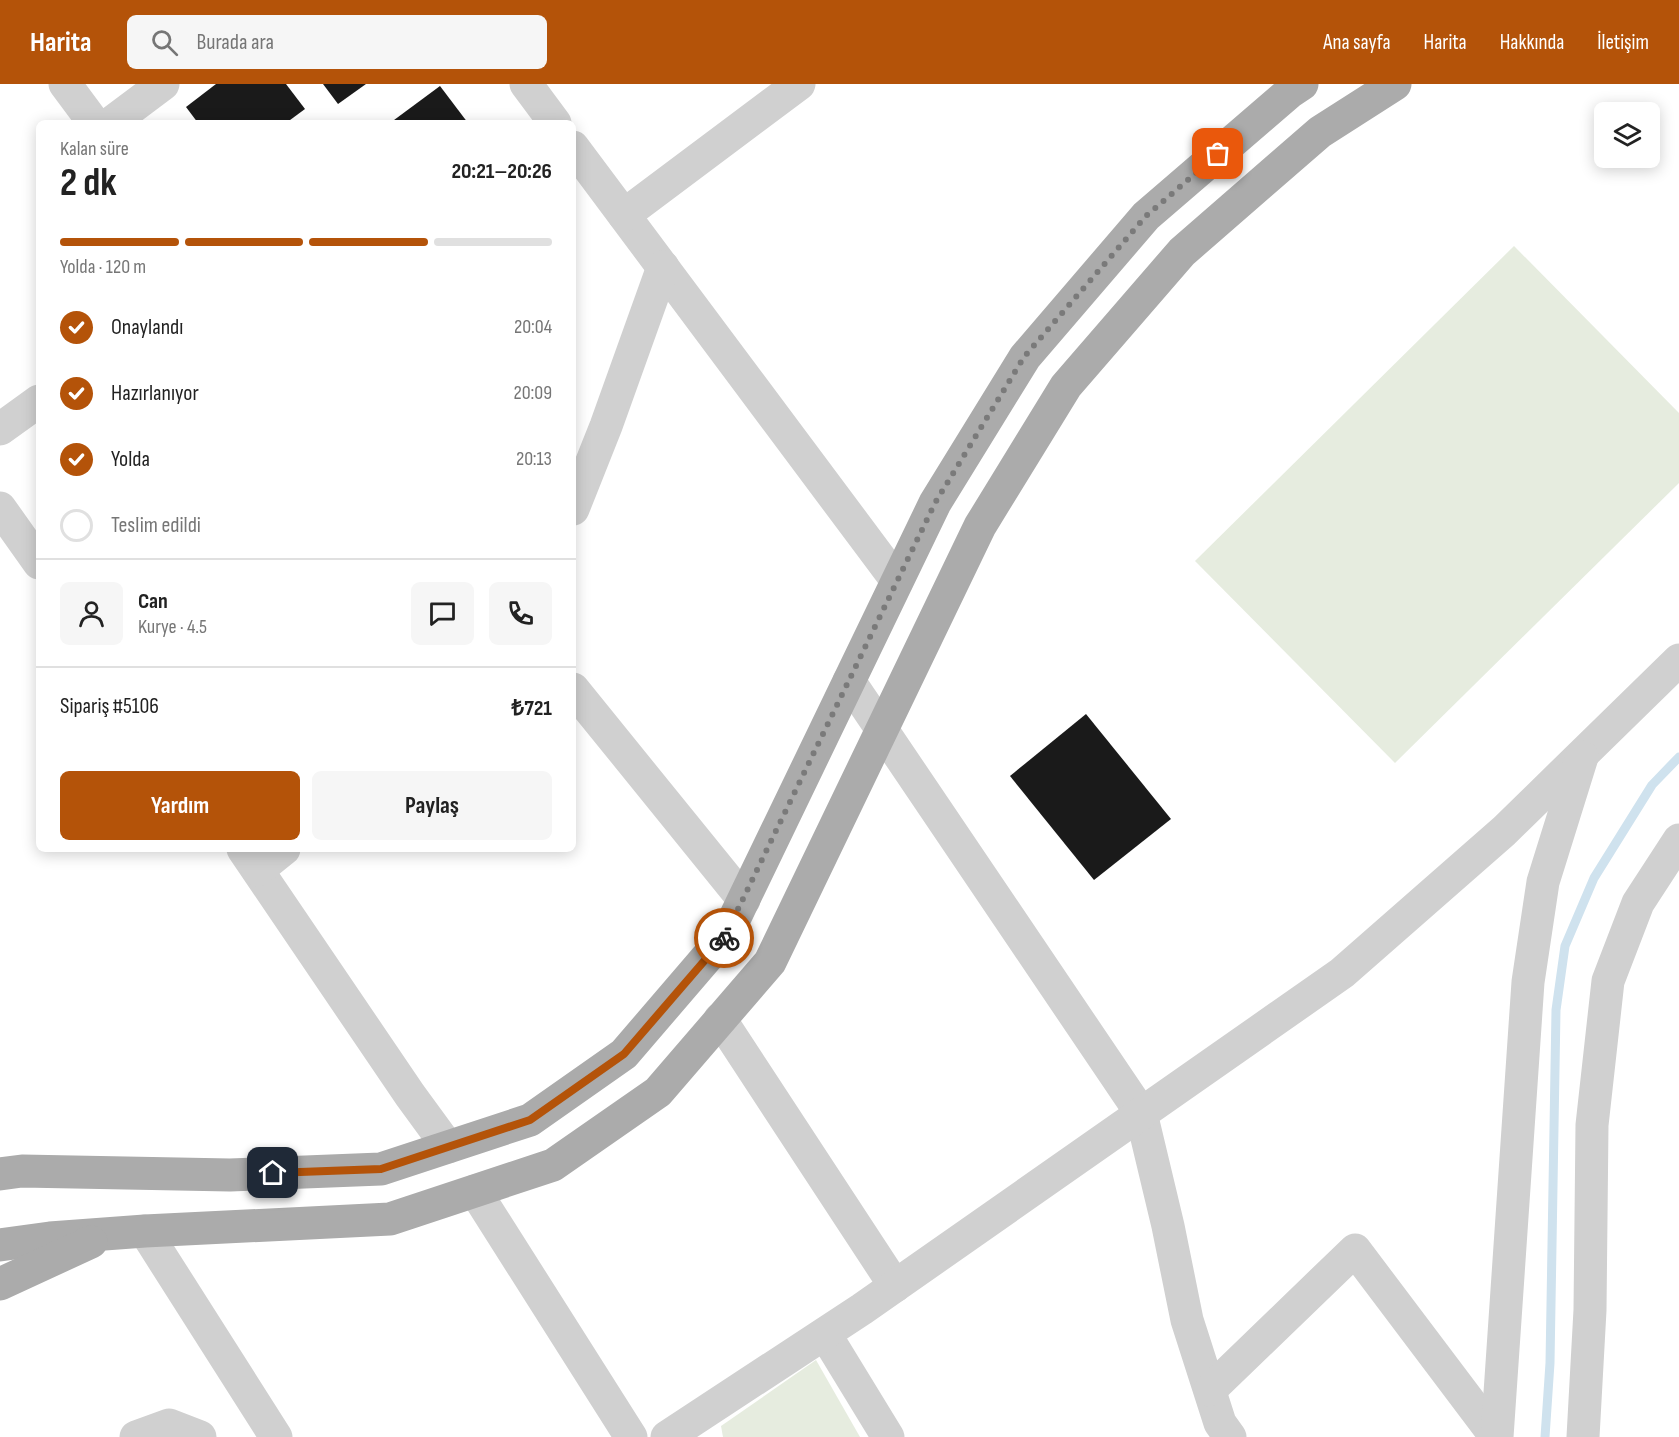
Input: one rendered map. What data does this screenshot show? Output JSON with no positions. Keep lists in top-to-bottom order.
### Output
{
  "page": {
    "header": "Harita",
    "search": "Burada ara",
    "nav": [
      "Ana sayfa",
      "Harita",
      "Hakkında",
      "İletişim"
    ],
    "heading": ["2 dk", "Kalan süre", "20:21–20:26"],
    "panel": [
      "Can",
      "Kurye · 4.5",
      "Sipariş #5106",
      "₺721"
    ],
    "bar": "Yolda · 120 m",
    "list": [
      ["Onaylandı", "20:04"],
      ["Hazırlanıyor", "20:09"],
      ["Yolda", "20:13"],
      "Teslim edildi"
    ],
    "buttons": ["Yardım", "Paylaş"]
  }
}
